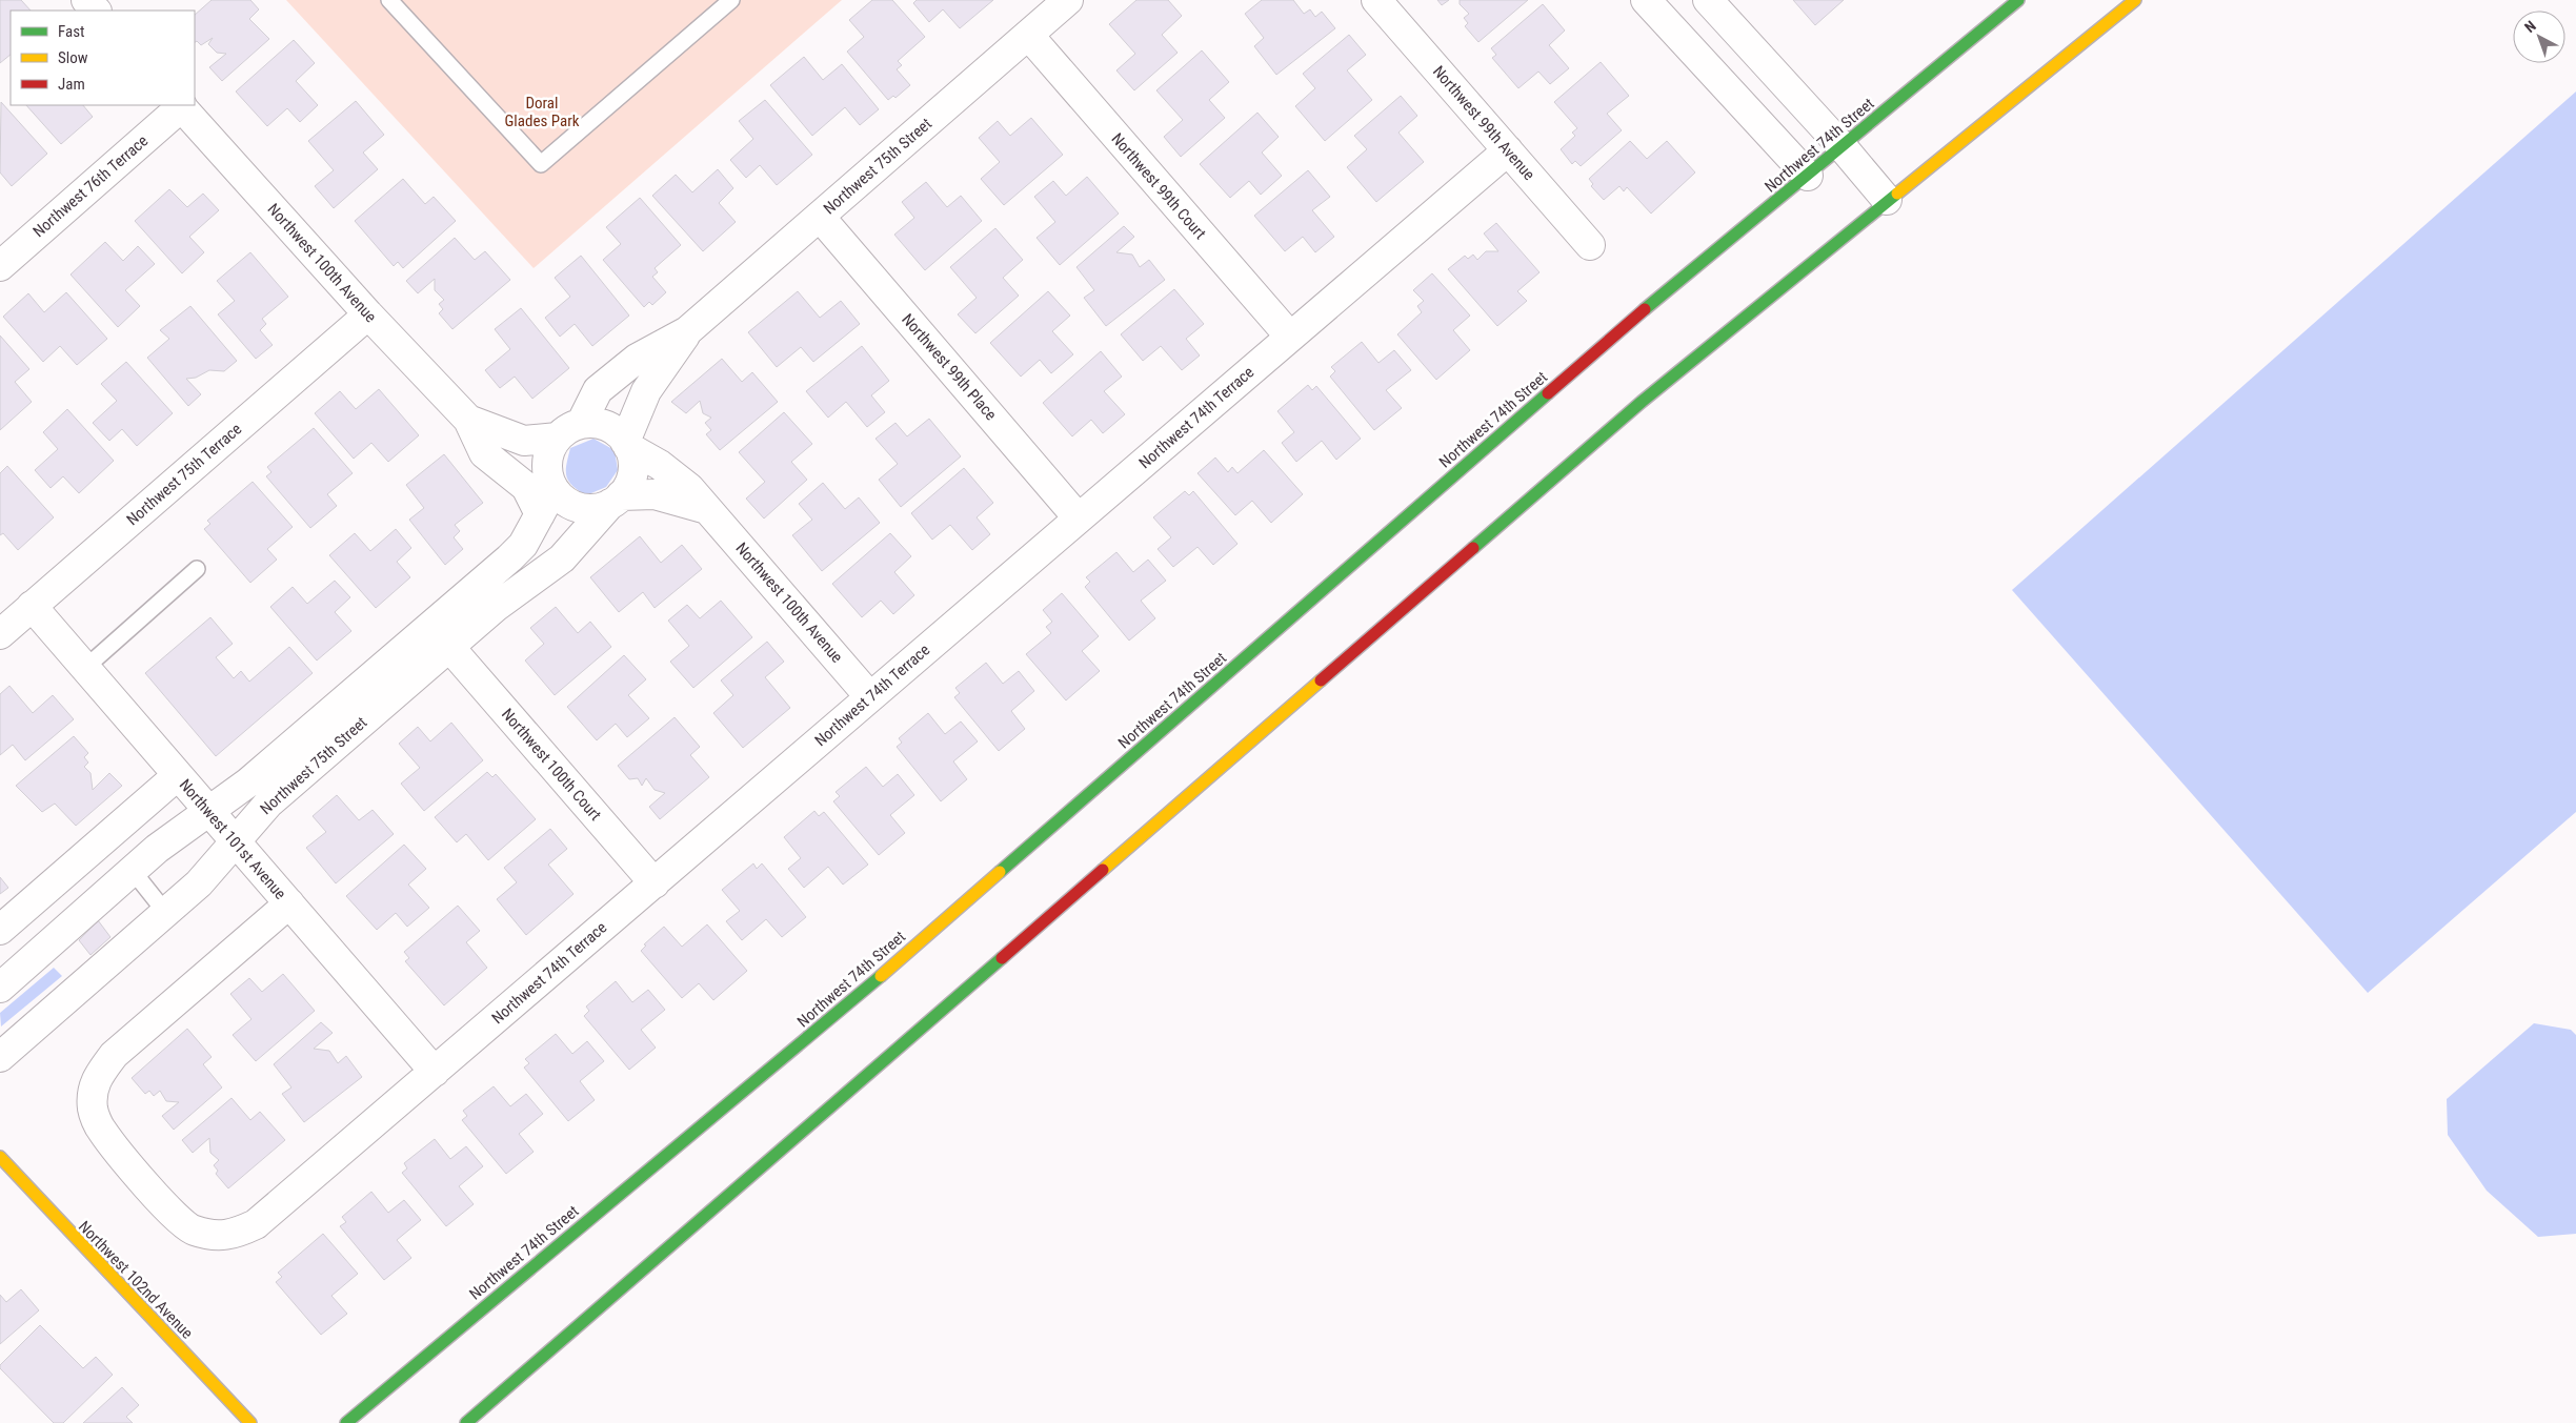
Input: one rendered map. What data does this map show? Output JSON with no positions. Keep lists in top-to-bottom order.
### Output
{
  "streets": {
    "main road": ["Northwest 74th Street", "Northwest 102nd Avenue"],
    "street": [
      "Northwest 99th Avenue",
      "Northwest 75th Street",
      "Northwest 76th Terrace",
      "Northwest 99th Court",
      "Northwest 100th Avenue",
      "Northwest 99th Place",
      "Northwest 74th Terrace",
      "Northwest 75th Terrace",
      "Northwest 100th Court",
      "Northwest 101st Avenue"
    ]
  },
  "crossings": [
    ["Northwest 99th Avenue", "Northwest 74th Terrace"],
    ["Northwest 75th Street", "Northwest 99th Court"],
    ["Northwest 75th Street", "Northwest 100th Avenue"],
    ["Northwest 75th Street", "Northwest 99th Place"],
    ["Northwest 75th Street", "Northwest 100th Court"],
    ["Northwest 75th Street", "Northwest 101st Avenue"],
    ["Northwest 76th Terrace", "Northwest 100th Avenue"],
    ["Northwest 99th Court", "Northwest 74th Terrace"],
    ["Northwest 100th Avenue", "Northwest 74th Terrace"],
    ["Northwest 100th Avenue", "Northwest 75th Terrace"],
    ["Northwest 99th Place", "Northwest 74th Terrace"],
    ["Northwest 74th Terrace", "Northwest 100th Court"],
    ["Northwest 74th Terrace", "Northwest 101st Avenue"],
    ["Northwest 75th Terrace", "Northwest 101st Avenue"]
  ],
  "parks": ["Doral Glades Park"],
  "legend": ["Fast", "Slow", "Jam"],
  "north": "top left"
}
